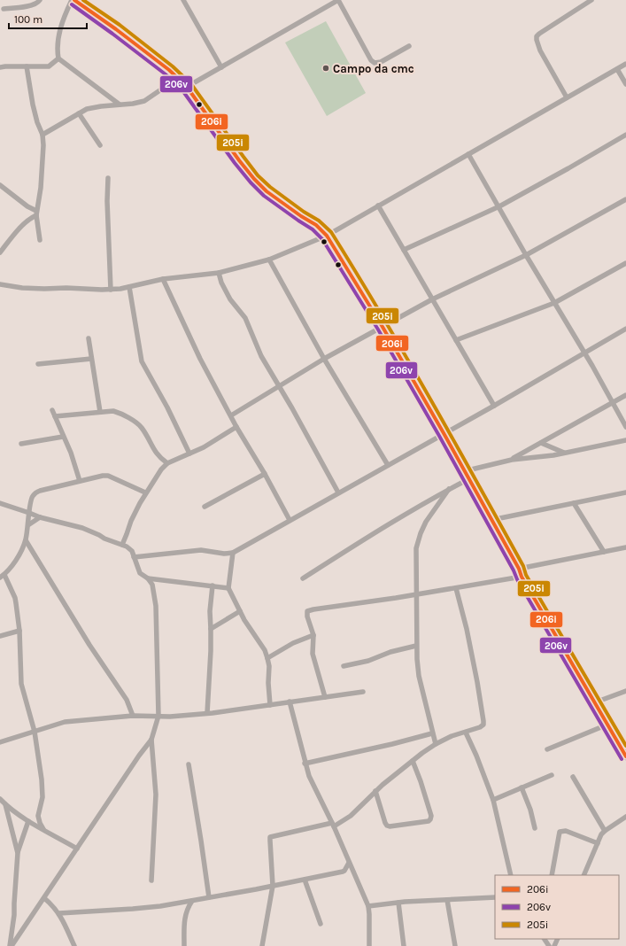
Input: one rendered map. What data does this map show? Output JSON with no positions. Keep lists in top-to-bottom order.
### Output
{
  "places": ["Campo da cmc"],
  "lines": ["transit line 206i", "transit line 205i", "transit line 206v"],
  "legend": ["206i", "206v", "205i"],
  "scale_bar": "100 m"
}
